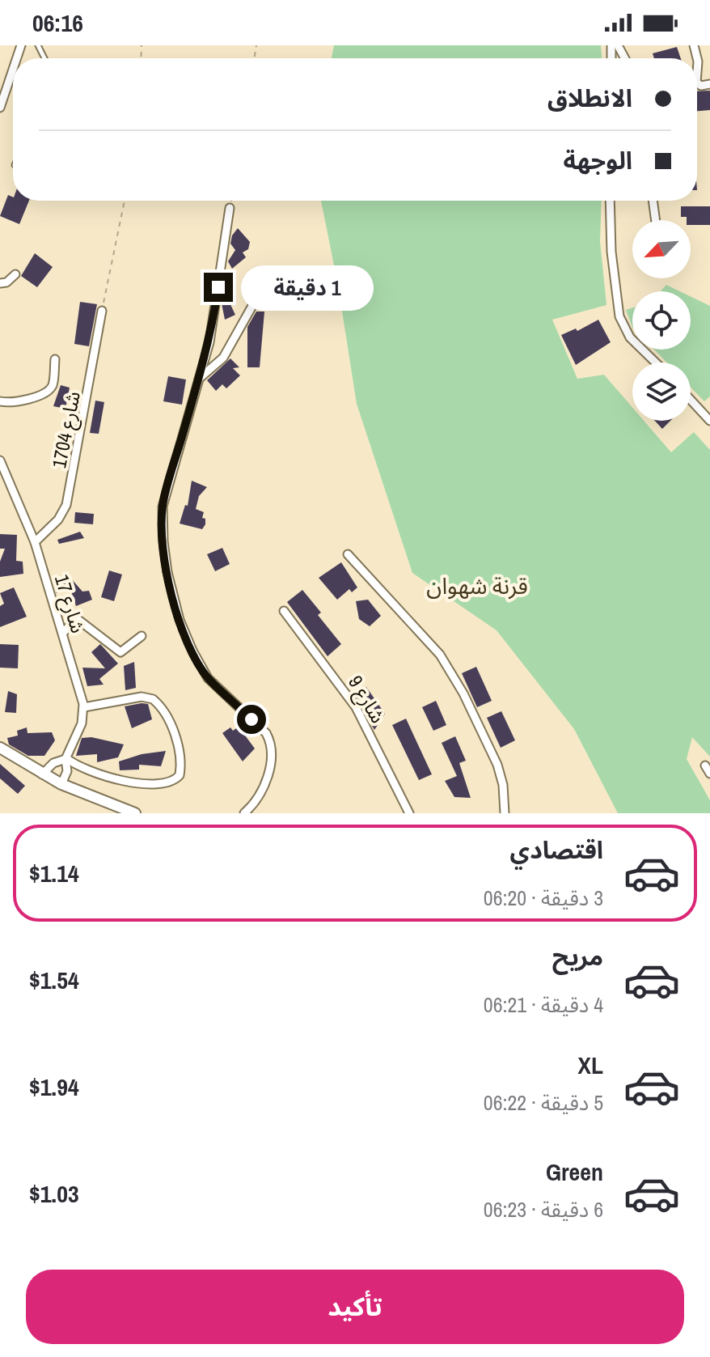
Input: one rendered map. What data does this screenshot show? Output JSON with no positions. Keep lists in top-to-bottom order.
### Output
{
  "streets": {
    "street": ["شارع 1704", "شارع 17", "شارع 9"]
  },
  "crossings": [
    ["شارع 1704", "شارع 17"]
  ],
  "districts": ["قرنة شهوان"],
  "north": "bottom left",
  "page": {
    "status": "06:16",
    "banner": ["الانطلاق", "الوجهة"],
    "bubble": "1 دقيقة",
    "list": [
      {
        "name": "اقتصادي",
        "note": "3 دقيقة · 06:20",
        "value": "$1.14"
      },
      {
        "name": "مريح",
        "note": "4 دقيقة · 06:21",
        "value": "$1.54"
      },
      {
        "name": "XL",
        "note": "5 دقيقة · 06:22",
        "value": "$1.94"
      },
      {
        "name": "Green",
        "note": "6 دقيقة · 06:23",
        "value": "$1.03"
      }
    ],
    "buttons": "تأكيد"
  }
}
